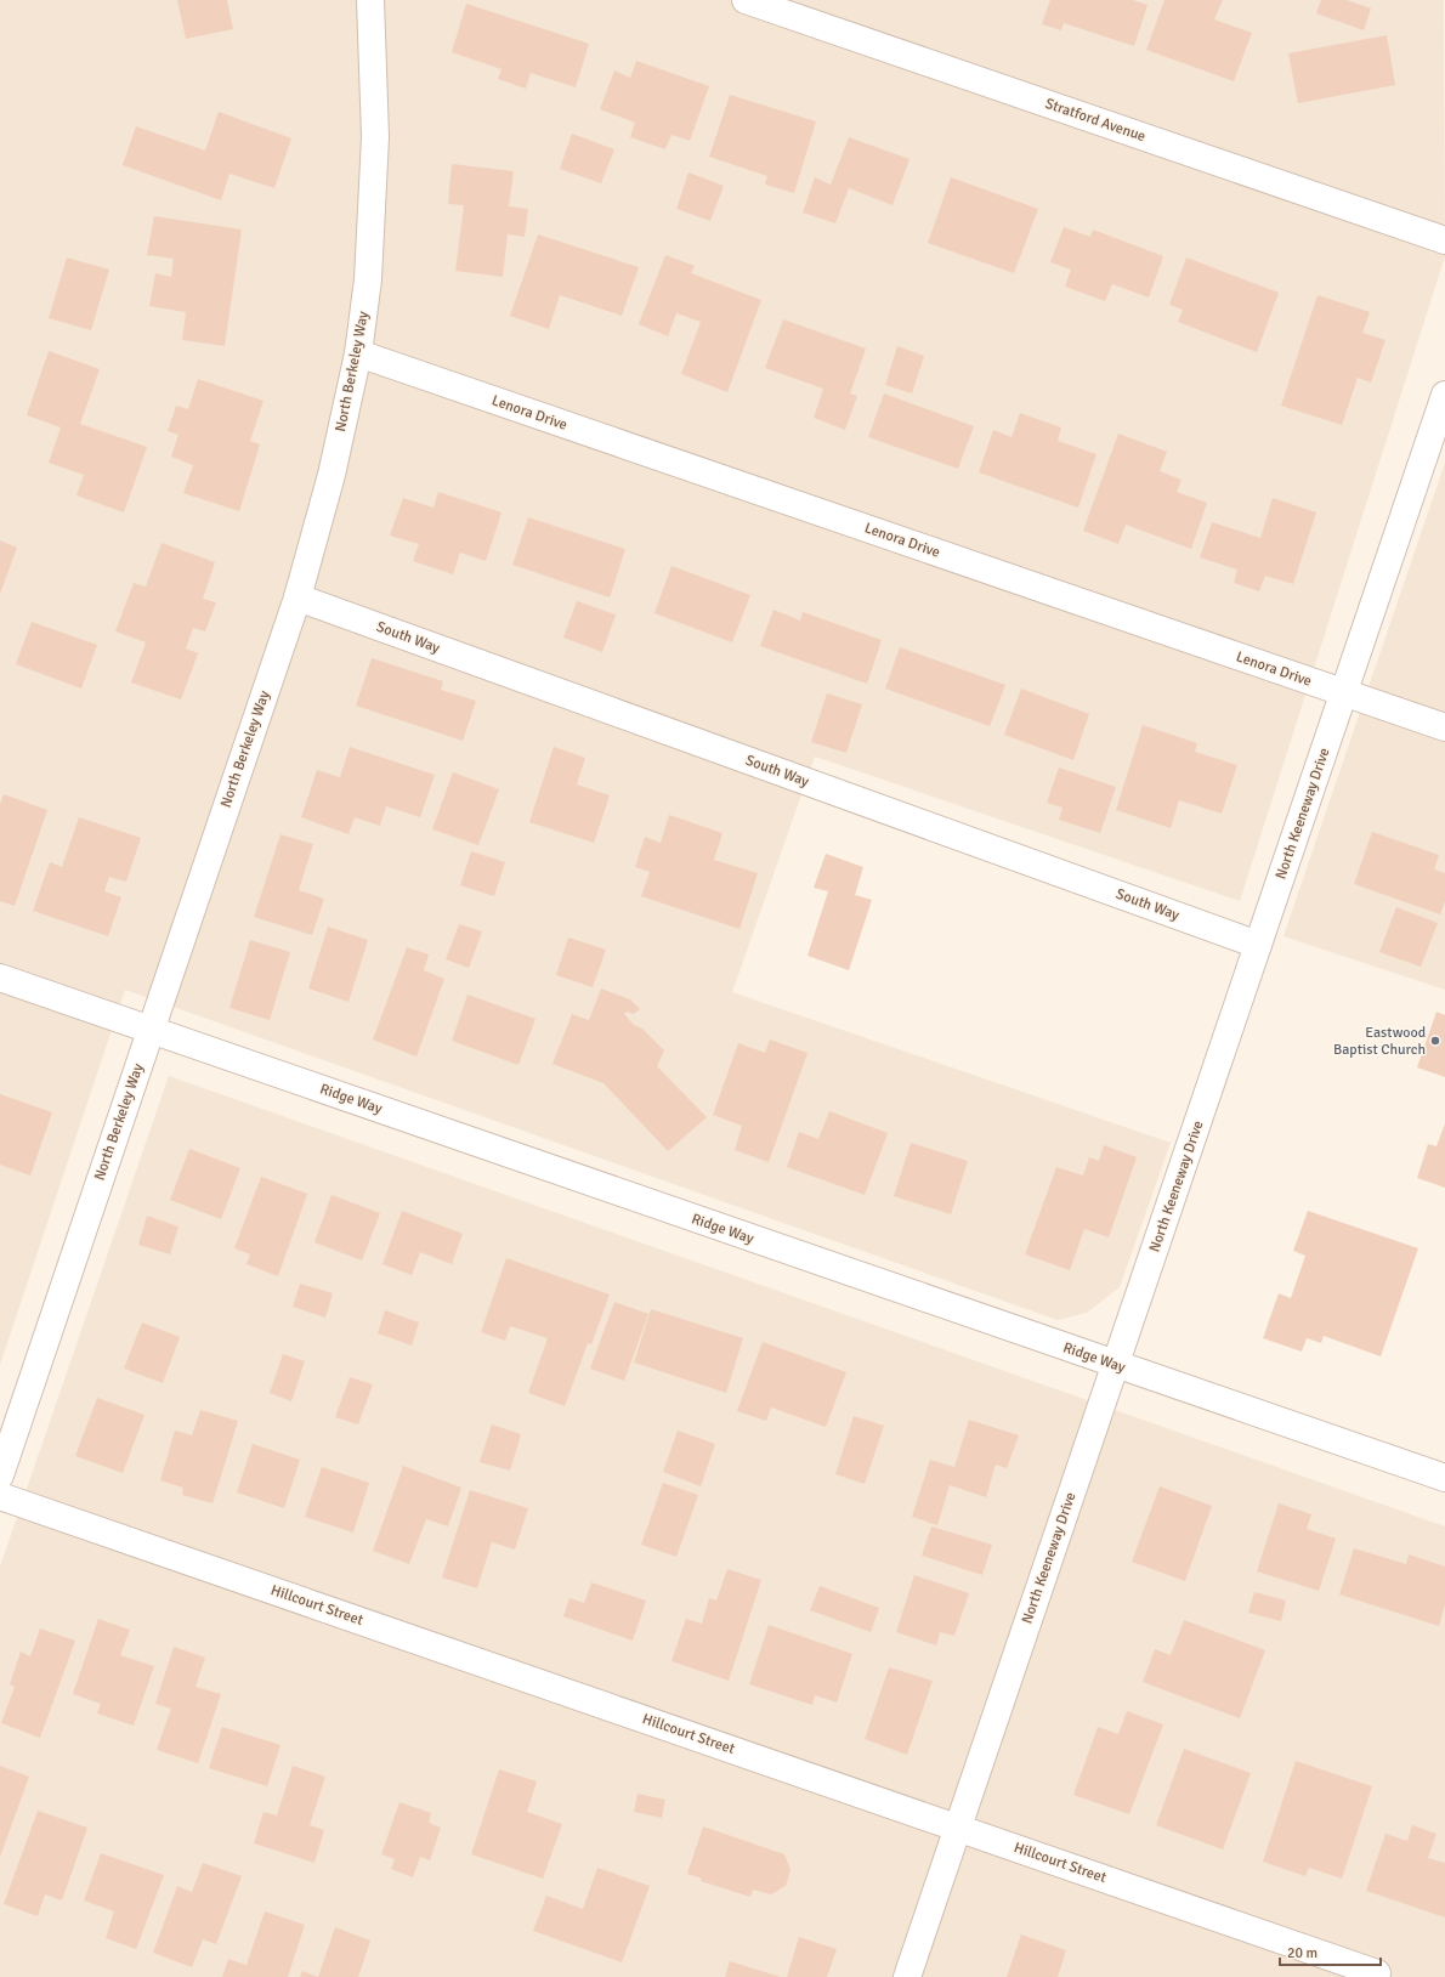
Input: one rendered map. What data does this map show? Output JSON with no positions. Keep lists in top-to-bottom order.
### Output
{
  "streets": {
    "street": [
      "Stratford Avenue",
      "North Berkeley Way",
      "Lenora Drive",
      "South Way",
      "North Keeneway Drive",
      "Ridge Way",
      "Hillcourt Street"
    ]
  },
  "crossings": [
    ["North Berkeley Way", "Lenora Drive"],
    ["North Berkeley Way", "South Way"],
    ["North Berkeley Way", "Ridge Way"],
    ["Lenora Drive", "North Keeneway Drive"],
    ["South Way", "North Keeneway Drive"],
    ["North Keeneway Drive", "Ridge Way"],
    ["North Keeneway Drive", "Hillcourt Street"]
  ],
  "places": ["Eastwood Baptist Church"],
  "scale_bar": "20 m"
}
